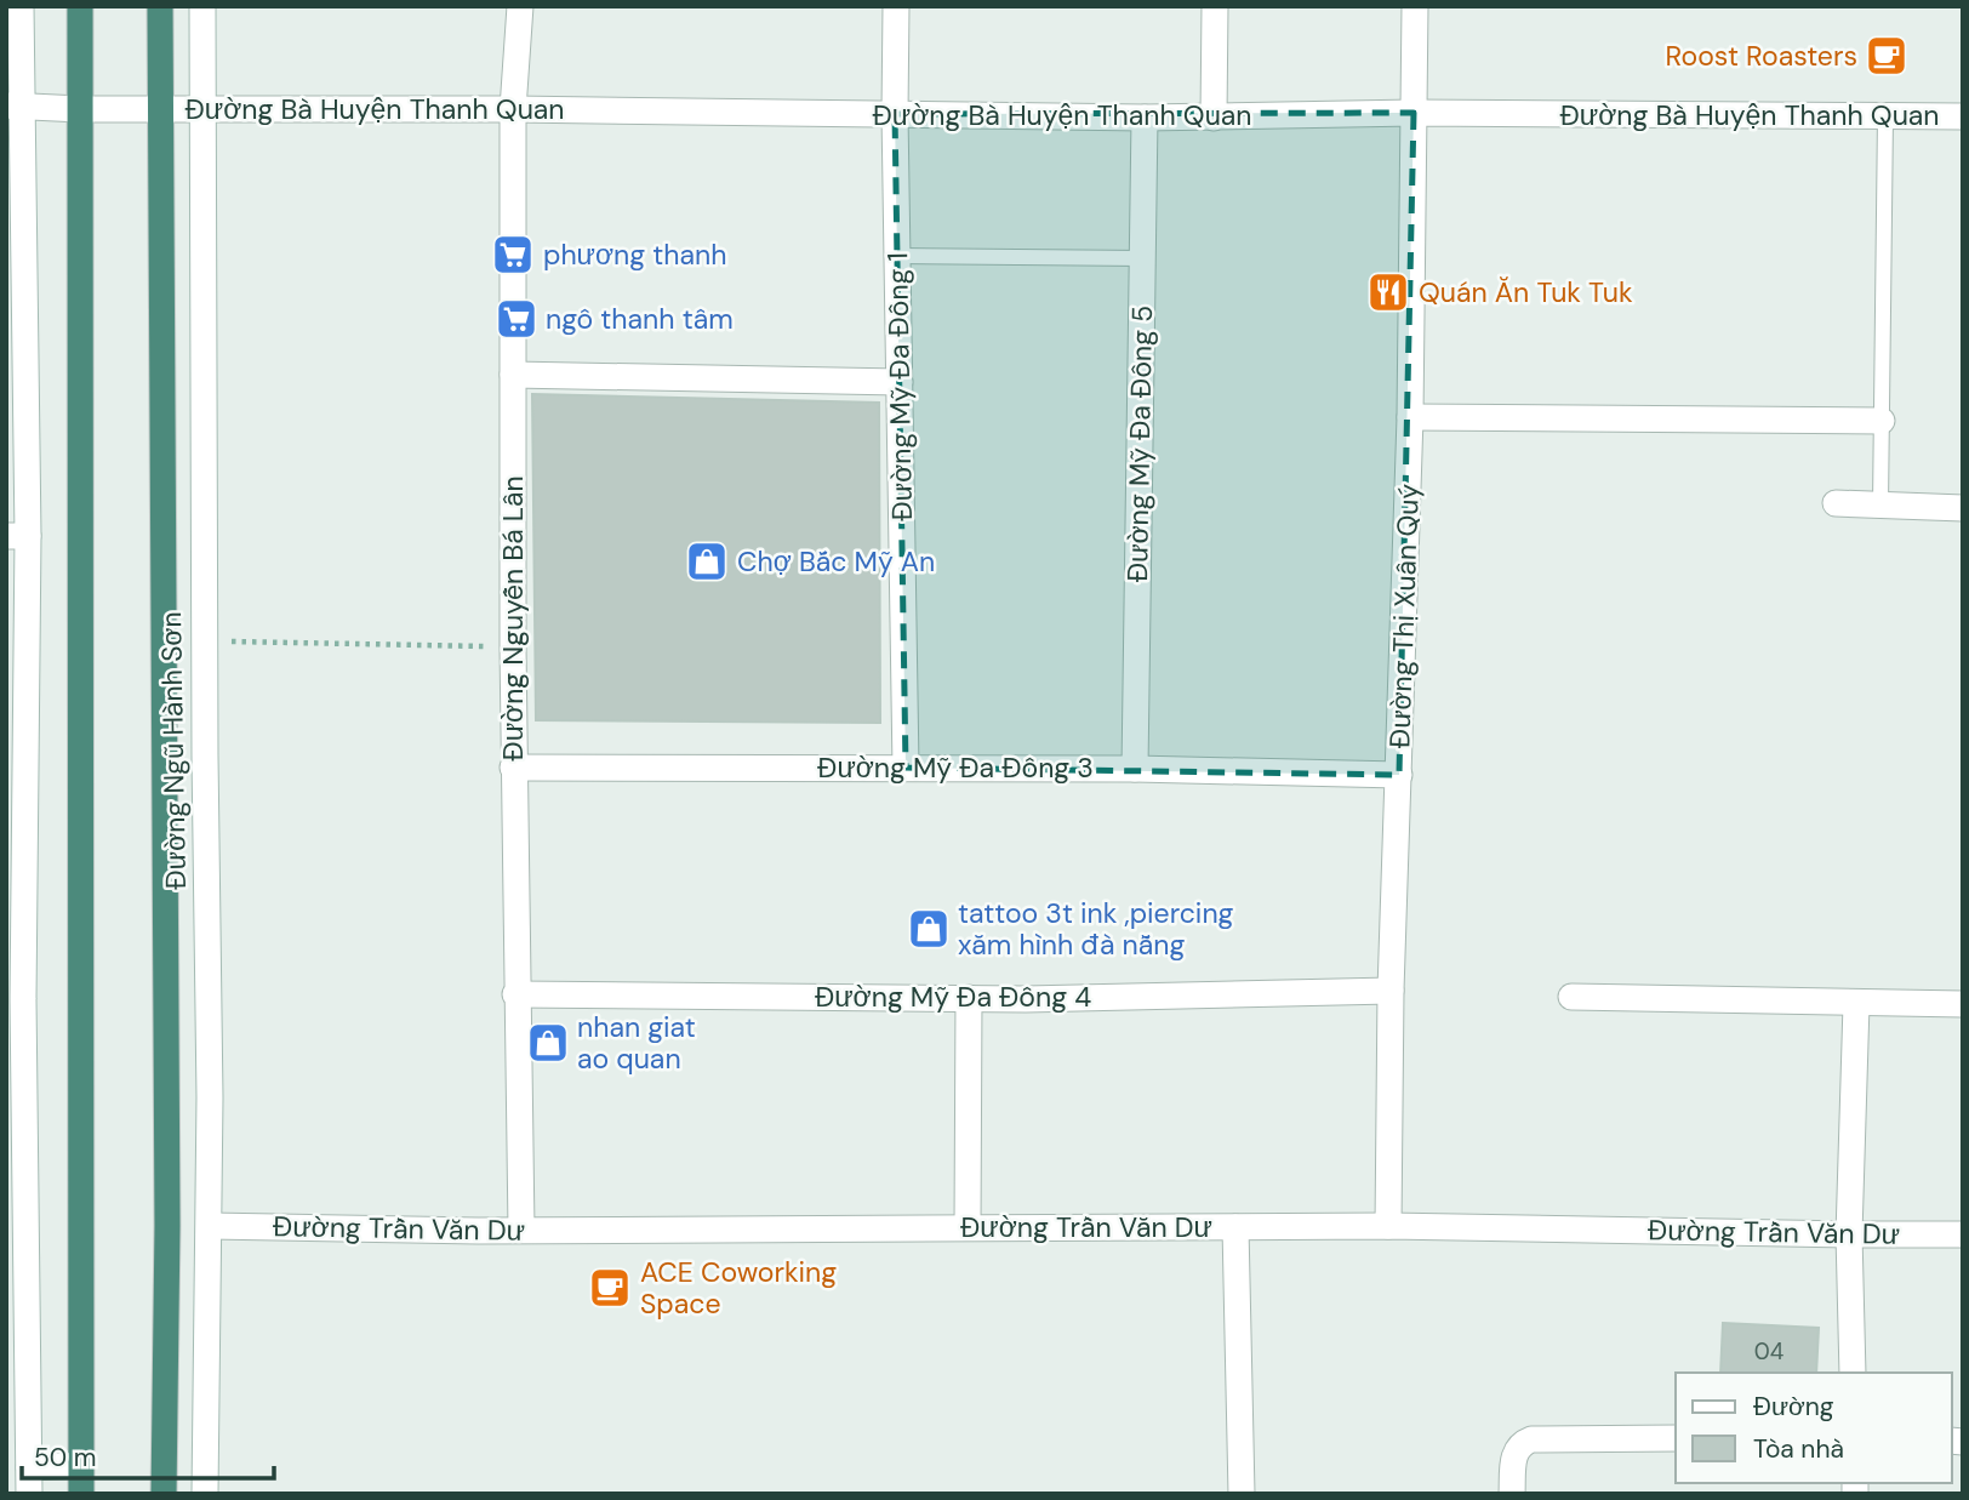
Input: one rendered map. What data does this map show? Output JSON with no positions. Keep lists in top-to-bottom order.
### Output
{
  "streets": {
    "highway": ["Đường Ngũ Hành Sơn"],
    "street": [
      "Đường Bà Huyện Thanh Quan",
      "Đường Mỹ Đa Đông 1",
      "Đường Mỹ Đa Đông 5",
      "Đường Thị Xuân Quý",
      "Đường Nguyễn Bá Lân",
      "Đường Mỹ Đa Đông 3",
      "Đường Mỹ Đa Đông 4",
      "Đường Trần Văn Dư"
    ]
  },
  "crossings": [
    ["Đường Bà Huyện Thanh Quan", "Đường Mỹ Đa Đông 1"],
    ["Đường Bà Huyện Thanh Quan", "Đường Mỹ Đa Đông 5"],
    ["Đường Bà Huyện Thanh Quan", "Đường Thị Xuân Quý"],
    ["Đường Bà Huyện Thanh Quan", "Đường Nguyễn Bá Lân"],
    ["Đường Bà Huyện Thanh Quan", "Đường Ngũ Hành Sơn"],
    ["Đường Mỹ Đa Đông 1", "Đường Mỹ Đa Đông 3"],
    ["Đường Mỹ Đa Đông 5", "Đường Mỹ Đa Đông 3"],
    ["Đường Thị Xuân Quý", "Đường Mỹ Đa Đông 3"],
    ["Đường Thị Xuân Quý", "Đường Mỹ Đa Đông 4"],
    ["Đường Thị Xuân Quý", "Đường Trần Văn Dư"],
    ["Đường Nguyễn Bá Lân", "Đường Mỹ Đa Đông 3"],
    ["Đường Nguyễn Bá Lân", "Đường Mỹ Đa Đông 4"],
    ["Đường Nguyễn Bá Lân", "Đường Trần Văn Dư"],
    ["Đường Ngũ Hành Sơn", "Đường Trần Văn Dư"]
  ],
  "places": {
    "cafe": ["Roost Roasters", "ACE Coworking Space"],
    "supermarket": ["phương thanh", "ngô thanh tâm"],
    "restaurant": ["Quán Ăn Tuk Tuk"],
    "shop": ["Chợ Bắc Mỹ An", "tattoo 3t ink ,piercing xăm hình đà nẵng", "nhan giat ao quan"]
  },
  "house_numbers": ["04"],
  "legend": ["Đường", "Tòa nhà"],
  "scale_bar": "50 m"
}
